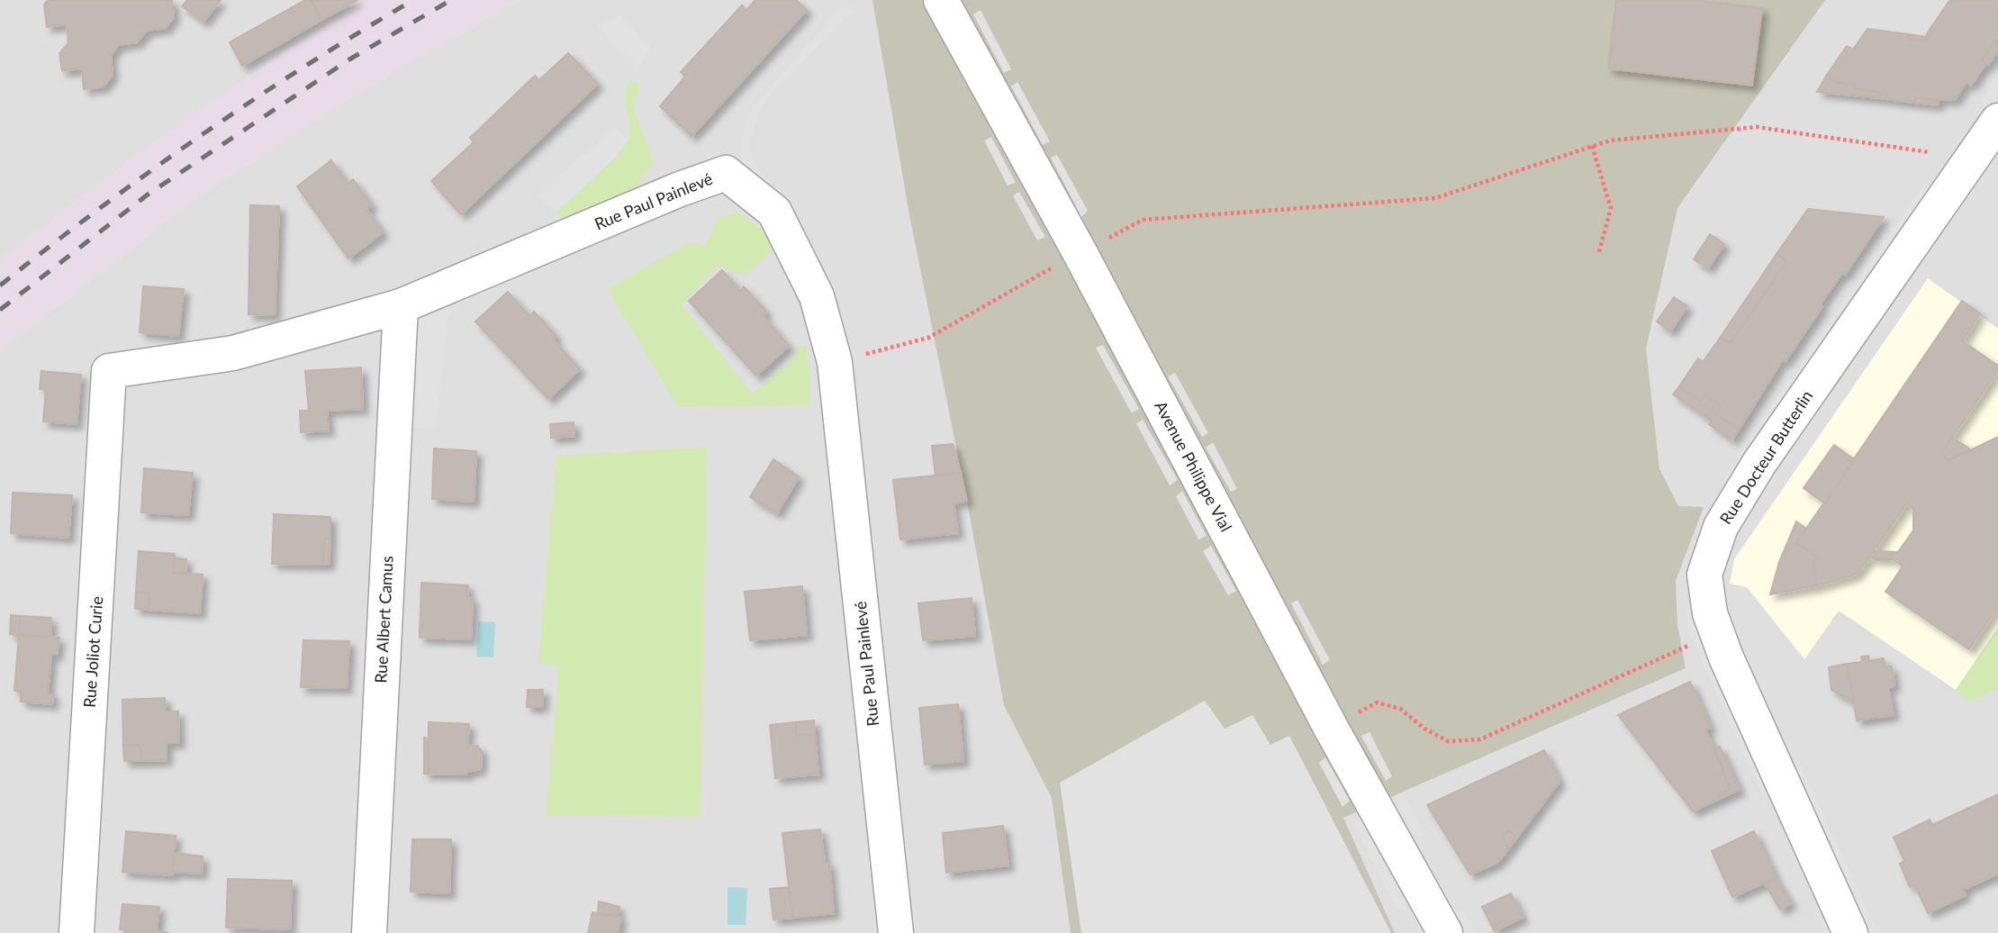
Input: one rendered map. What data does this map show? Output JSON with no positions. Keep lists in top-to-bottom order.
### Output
{
  "streets": {
    "street": [
      "Rue Paul Painlevé",
      "Rue Docteur Butterlin",
      "Avenue Philippe Vial",
      "Rue Albert Camus",
      "Rue Joliot Curie"
    ]
  },
  "crossings": [
    ["Rue Paul Painlevé", "Rue Albert Camus"],
    ["Rue Paul Painlevé", "Rue Joliot Curie"]
  ]
}
